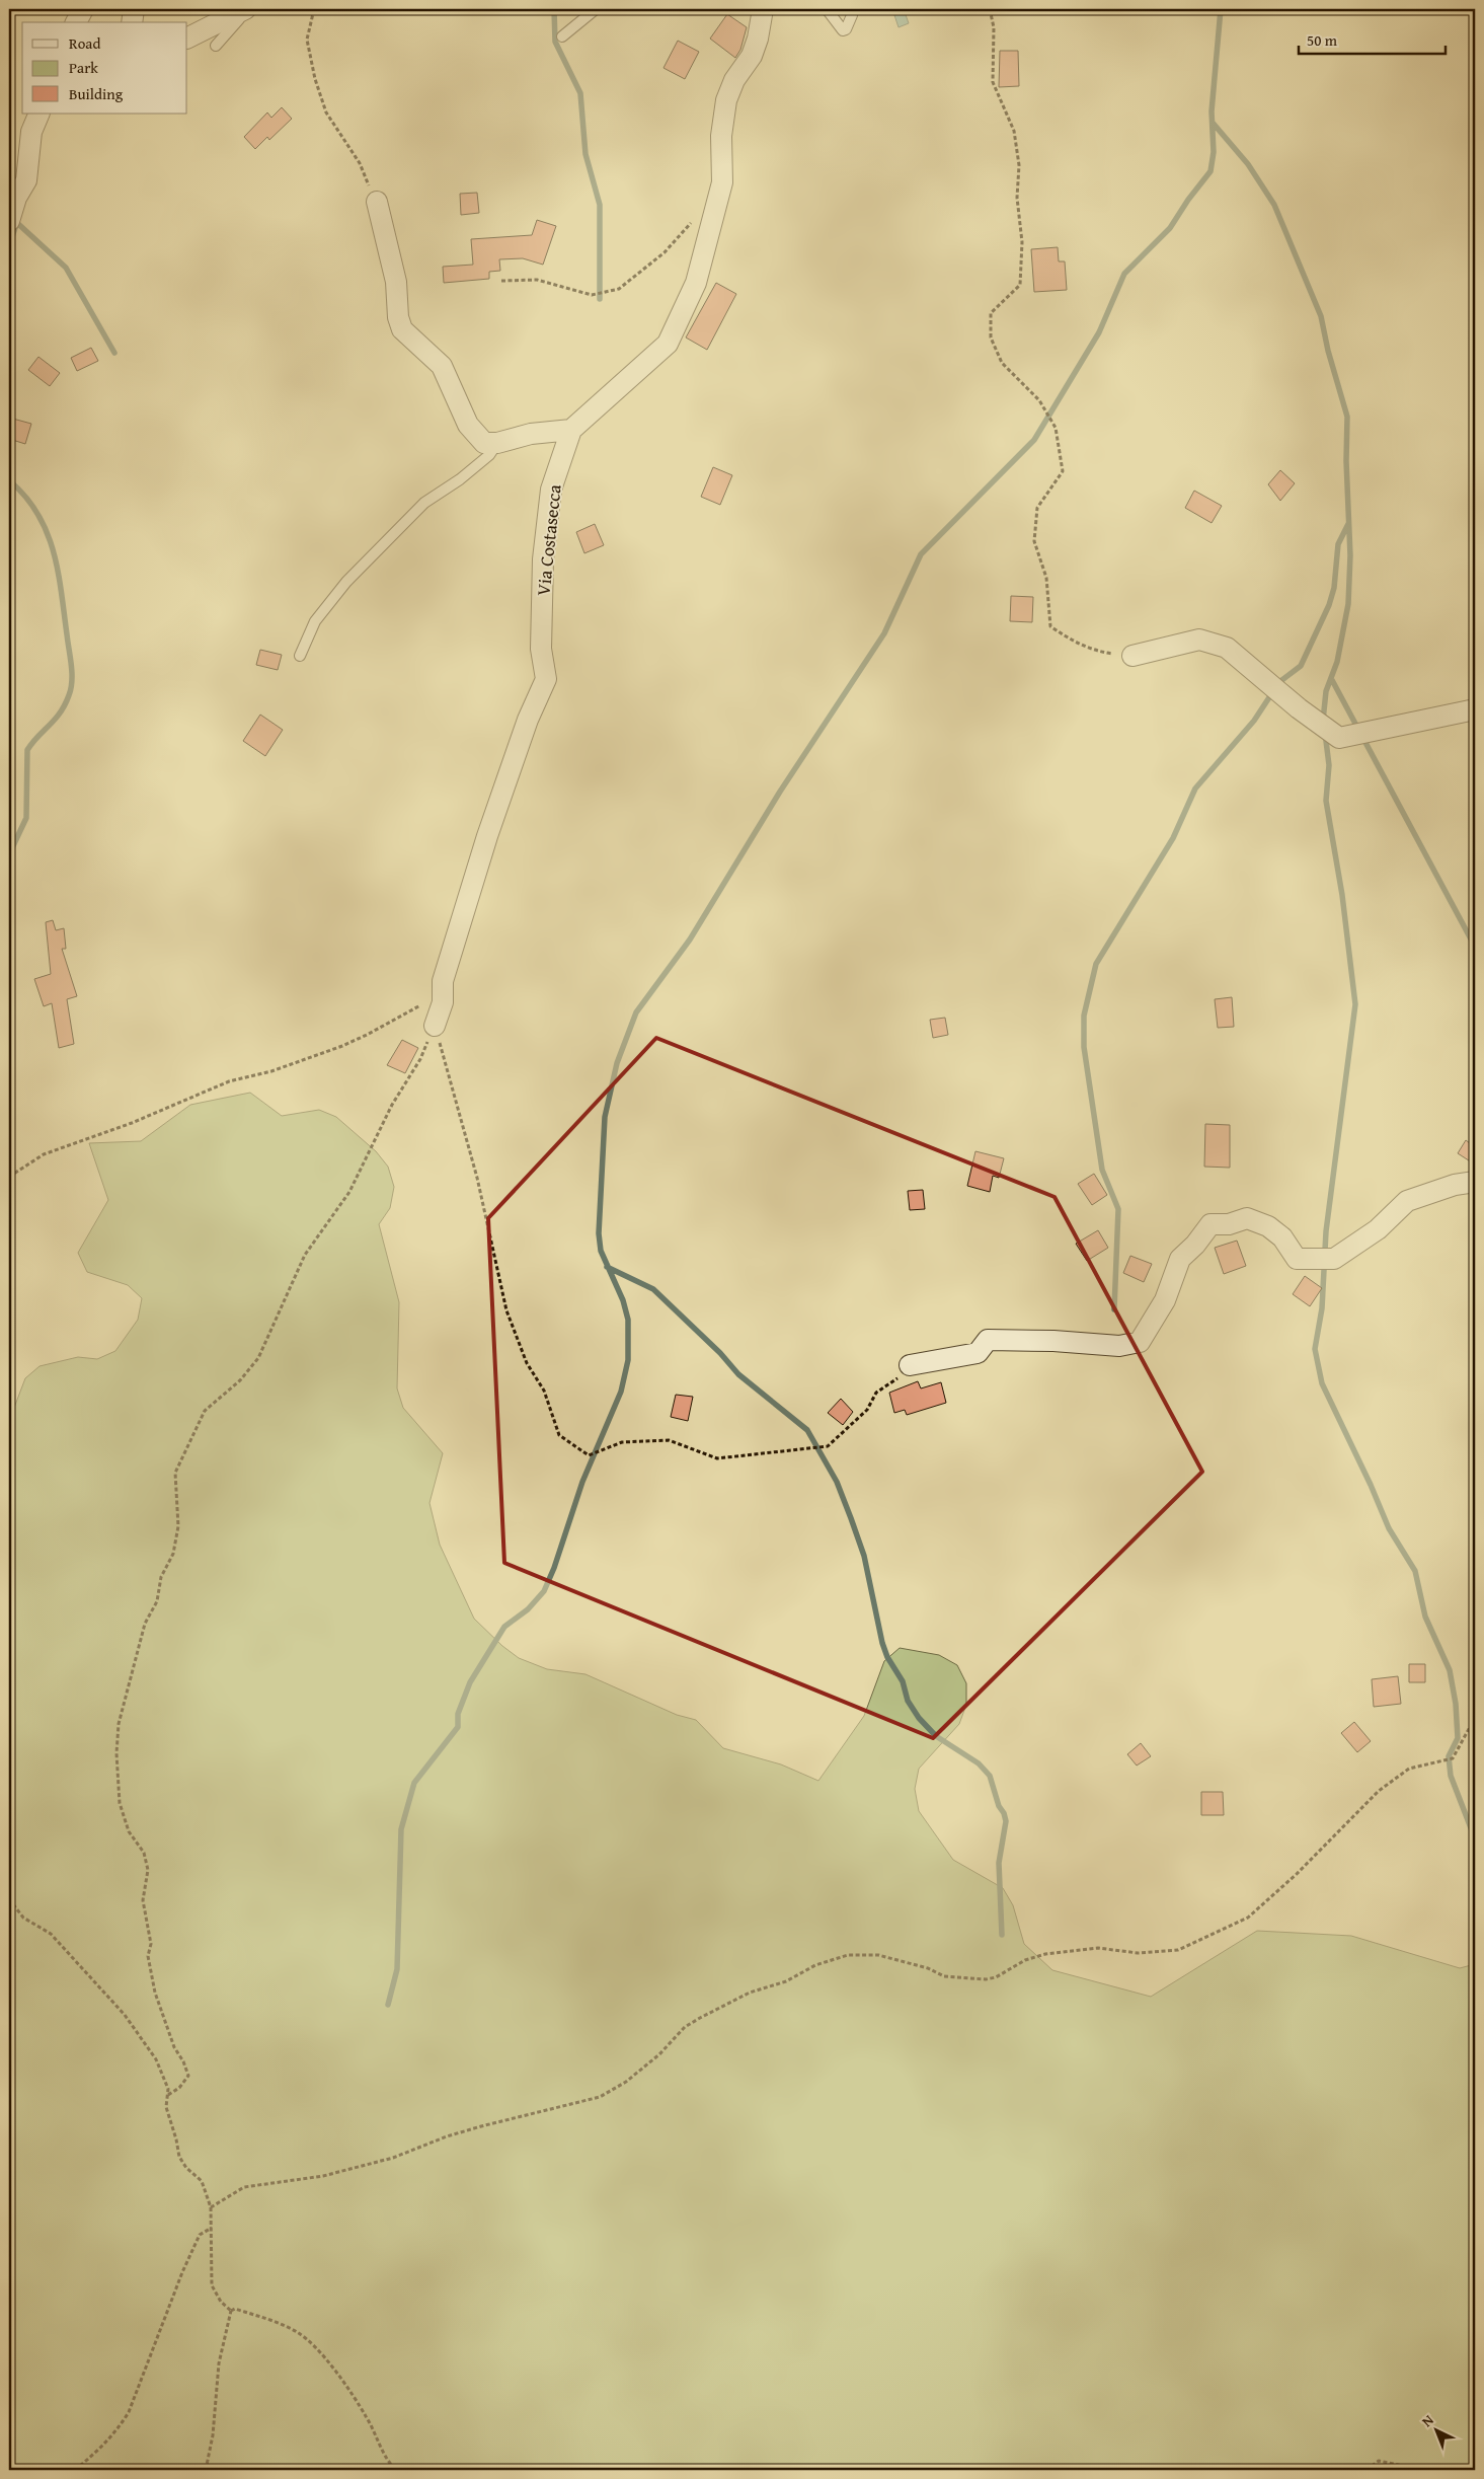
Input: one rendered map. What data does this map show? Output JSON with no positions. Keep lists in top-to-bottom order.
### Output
{
  "streets": {
    "street": ["Via Costasecca"]
  },
  "legend": ["Road", "Park", "Building"],
  "scale_bar": "50 m",
  "north": "top left"
}
